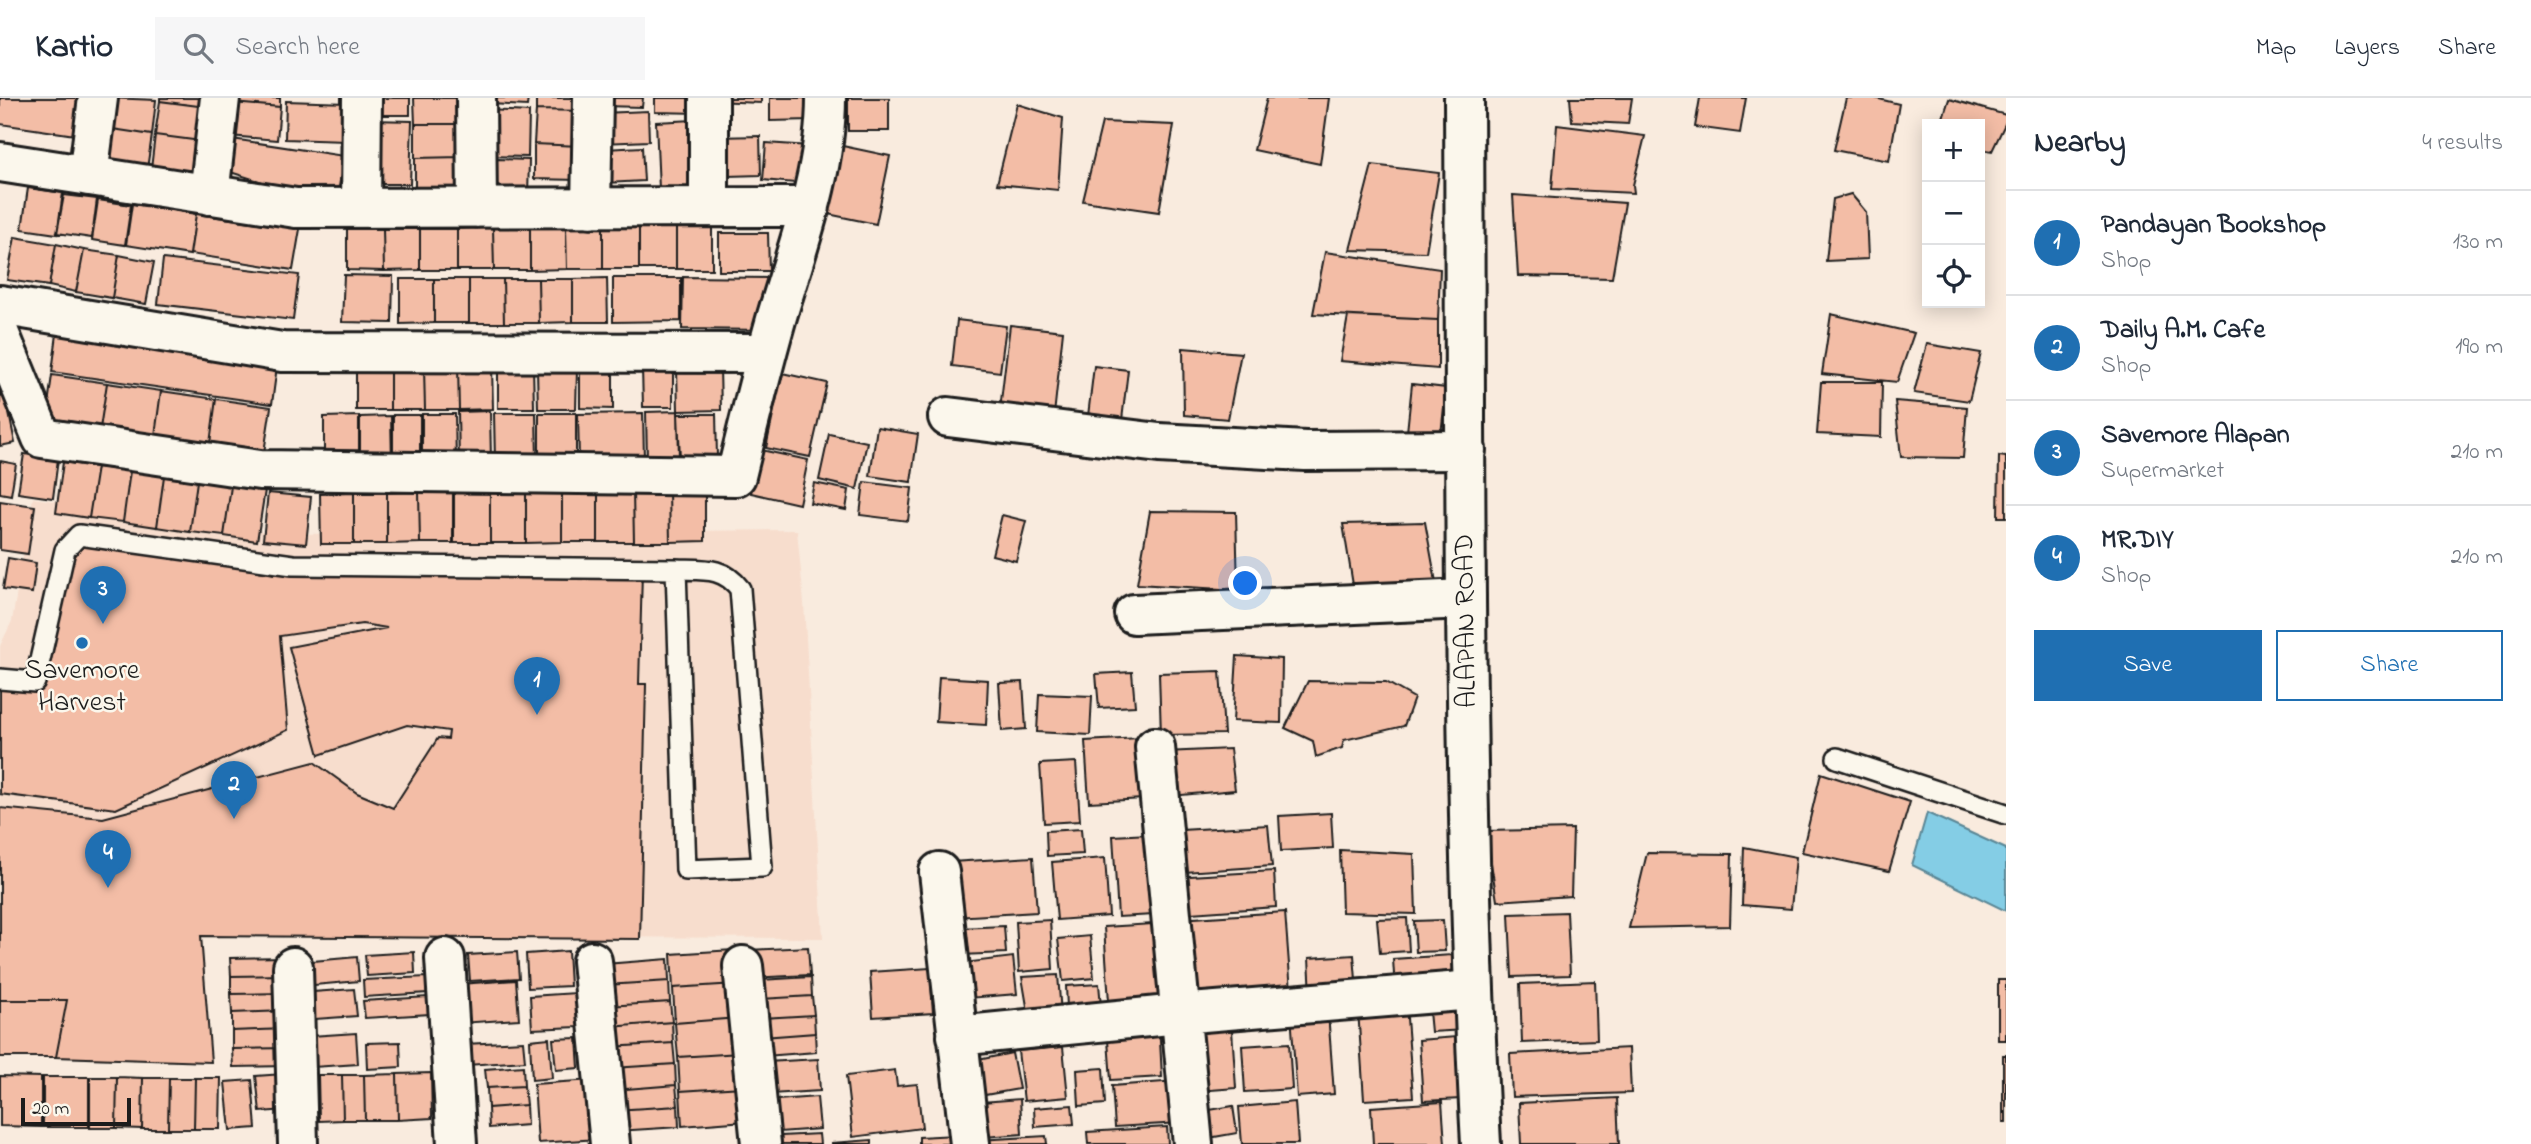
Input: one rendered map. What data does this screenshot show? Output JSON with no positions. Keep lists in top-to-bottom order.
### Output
{
  "streets": {
    "street": ["ALAPAN ROAD"]
  },
  "places": ["Savemore Harvest"],
  "scale_bar": "20 m",
  "page": {
    "header": "Kartio",
    "search": "Search here",
    "nav": ["Map", "Layers", "Share"],
    "heading": ["Nearby", "4 results"],
    "map_buttons": ["+", "−"],
    "list": [
      {
        "mark": "1",
        "name": "Pandayan Bookshop",
        "note": "Shop",
        "value": "130 m"
      },
      {
        "mark": "2",
        "name": "Daily A.M. Cafe",
        "note": "Shop",
        "value": "190 m"
      },
      {
        "mark": "3",
        "name": "Savemore Alapan",
        "note": "Supermarket",
        "value": "210 m"
      },
      {
        "mark": "4",
        "name": "MR.DIY",
        "note": "Shop",
        "value": "210 m"
      }
    ],
    "pins": [
      "3",
      "1",
      "2",
      "4"
    ],
    "buttons": ["Save", "Share"],
    "scale": "20 m"
  }
}
